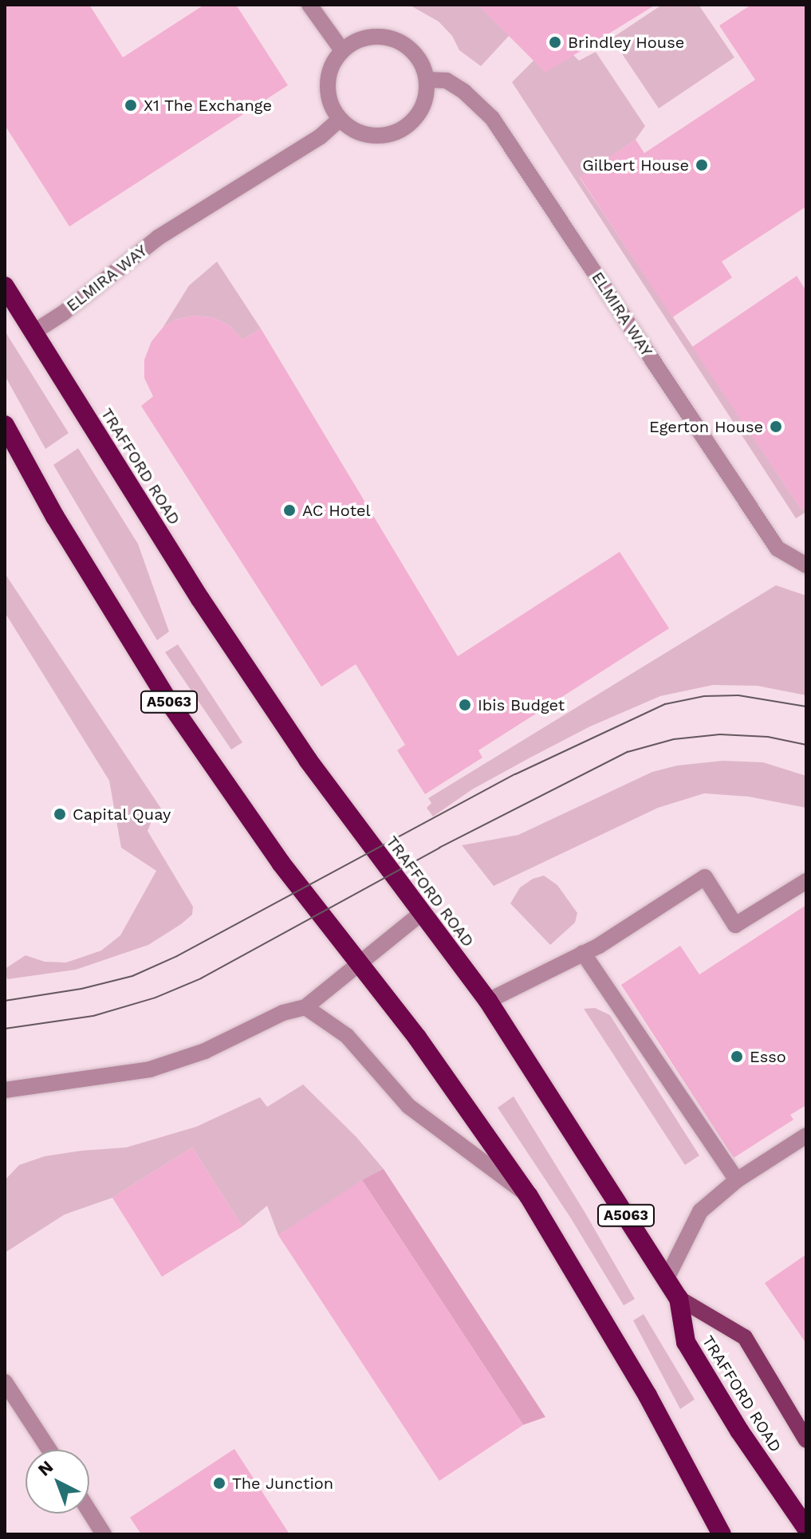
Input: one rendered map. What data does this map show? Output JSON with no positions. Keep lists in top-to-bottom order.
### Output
{
  "streets": {
    "highway": ["TRAFFORD ROAD", "A5063"],
    "street": ["ELMIRA WAY"]
  },
  "crossings": [
    ["ELMIRA WAY", "TRAFFORD ROAD"],
    ["TRAFFORD ROAD", "A5063"]
  ],
  "places": [
    "Brindley House",
    "X1 The Exchange",
    "Gilbert House",
    "Egerton House",
    "AC Hotel",
    "Ibis Budget",
    "Capital Quay",
    "Esso",
    "The Junction"
  ],
  "north": "top left"
}
